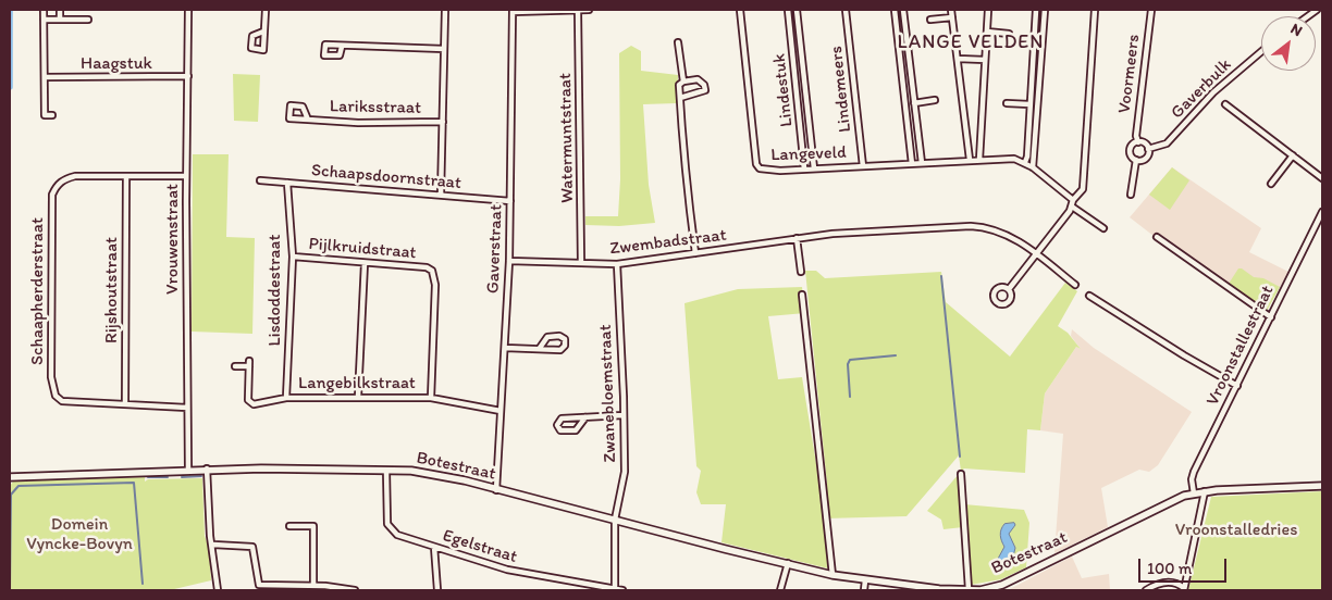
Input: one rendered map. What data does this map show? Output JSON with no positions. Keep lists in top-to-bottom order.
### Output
{
  "streets": {
    "street": [
      "Haagstuk",
      "Voormeers",
      "Lindemeers",
      "Gaverbulk",
      "Lindestuk",
      "Lariksstraat",
      "Watermuntstraat",
      "Langeveld",
      "Schaapsdoornstraat",
      "Vrouwenstraat",
      "Zwembadstraat",
      "Pijlkruidstraat",
      "Gaverstraat",
      "Rijshoutstraat",
      "Lisdoddestraat",
      "Schaapherderstraat",
      "Vroonstallestraat",
      "Langebilkstraat",
      "Zwanebloemstraat",
      "Botestraat",
      "Egelstraat"
    ]
  },
  "crossings": [
    ["Haagstuk", "Vrouwenstraat"],
    ["Voormeers", "Gaverbulk"],
    ["Lindemeers", "Langeveld"],
    ["Lindestuk", "Langeveld"],
    ["Watermuntstraat", "Zwembadstraat"],
    ["Schaapsdoornstraat", "Gaverstraat"],
    ["Schaapsdoornstraat", "Lisdoddestraat"],
    ["Vrouwenstraat", "Schaapherderstraat"],
    ["Vrouwenstraat", "Botestraat"],
    ["Zwembadstraat", "Gaverstraat"],
    ["Zwembadstraat", "Zwanebloemstraat"],
    ["Pijlkruidstraat", "Lisdoddestraat"],
    ["Pijlkruidstraat", "Langebilkstraat"],
    ["Gaverstraat", "Langebilkstraat"],
    ["Gaverstraat", "Botestraat"],
    ["Rijshoutstraat", "Schaapherderstraat"],
    ["Lisdoddestraat", "Langebilkstraat"],
    ["Vroonstallestraat", "Botestraat"],
    ["Zwanebloemstraat", "Botestraat"],
    ["Zwanebloemstraat", "Egelstraat"],
    ["Botestraat", "Egelstraat"]
  ],
  "districts": ["LANGE VELDEN"],
  "parks": ["Domein Vyncke-Bovyn", "Vroonstalledries"],
  "scale_bar": "100 m",
  "north": "top right"
}
